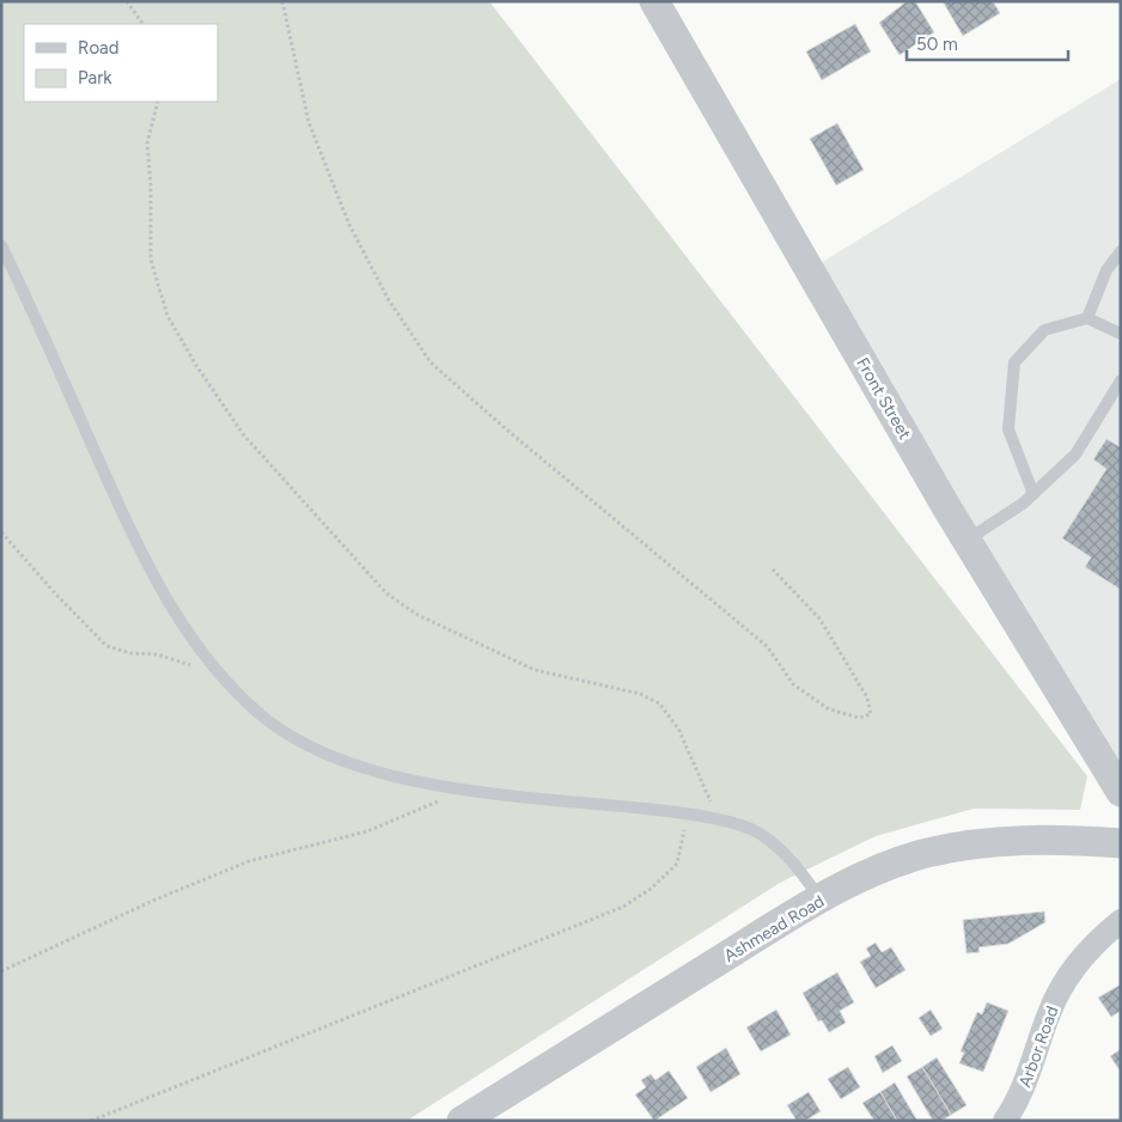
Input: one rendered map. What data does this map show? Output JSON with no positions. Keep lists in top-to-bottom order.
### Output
{
  "streets": {
    "street": ["Front Street", "Ashmead Road", "Arbor Road"]
  },
  "legend": ["Road", "Park"],
  "scale_bar": "50 m"
}
